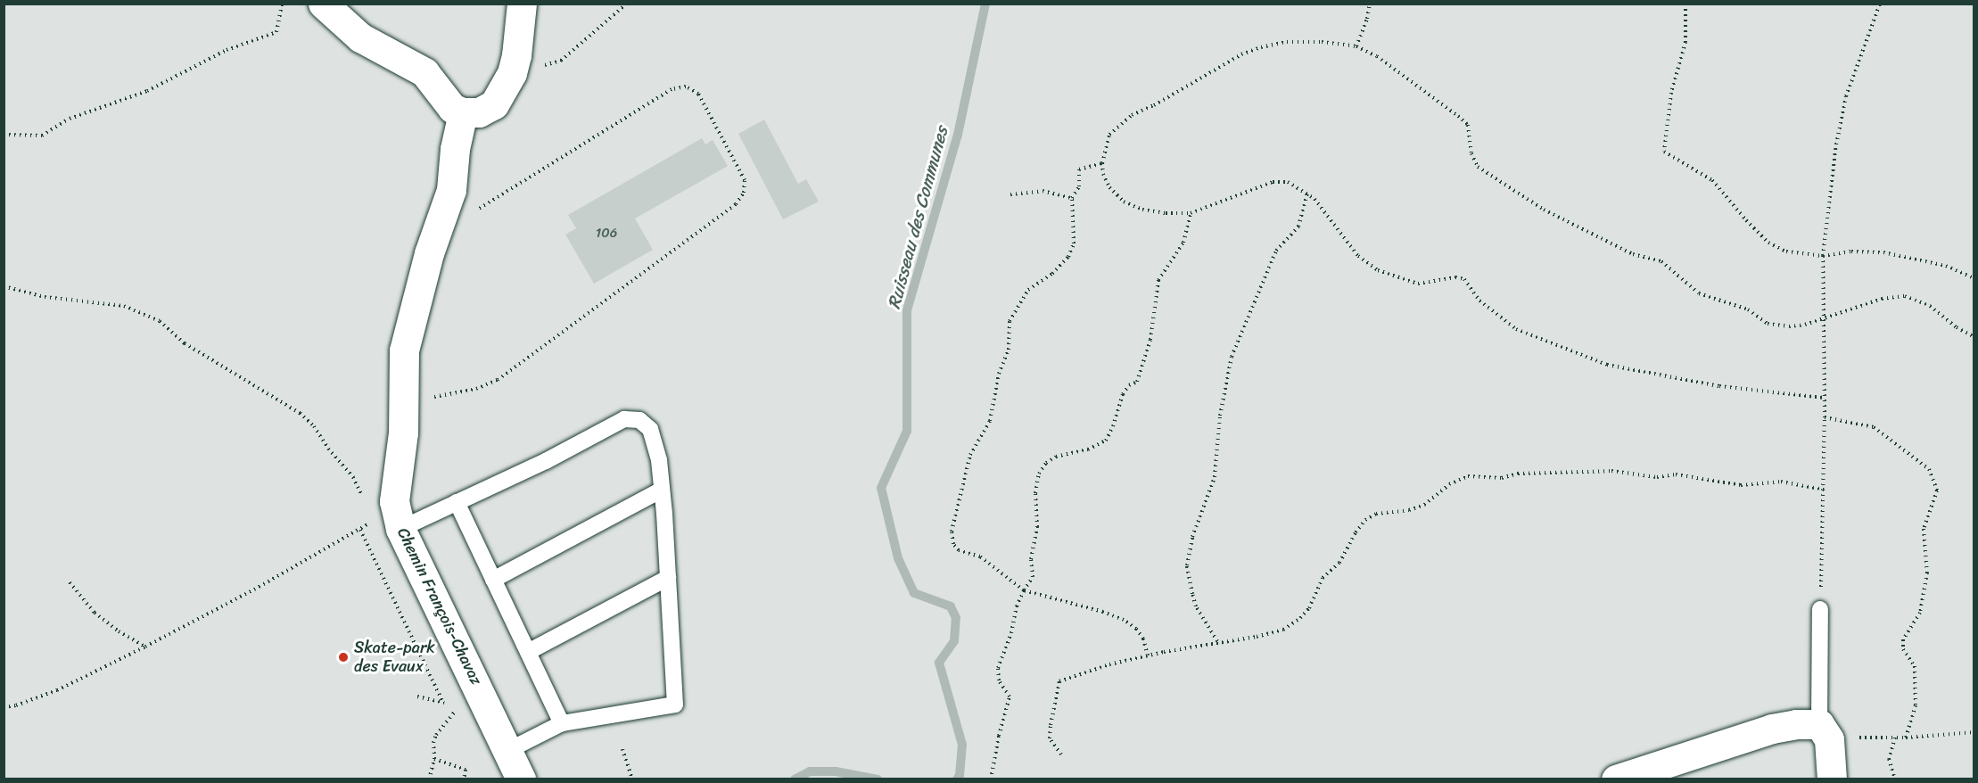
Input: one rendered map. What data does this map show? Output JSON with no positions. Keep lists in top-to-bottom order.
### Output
{
  "streets": {
    "street": ["Chemin François-Chavaz"]
  },
  "water": ["Ruisseau des Communes"],
  "places": ["Skate-park des Evaux"],
  "house_numbers": ["106"]
}
